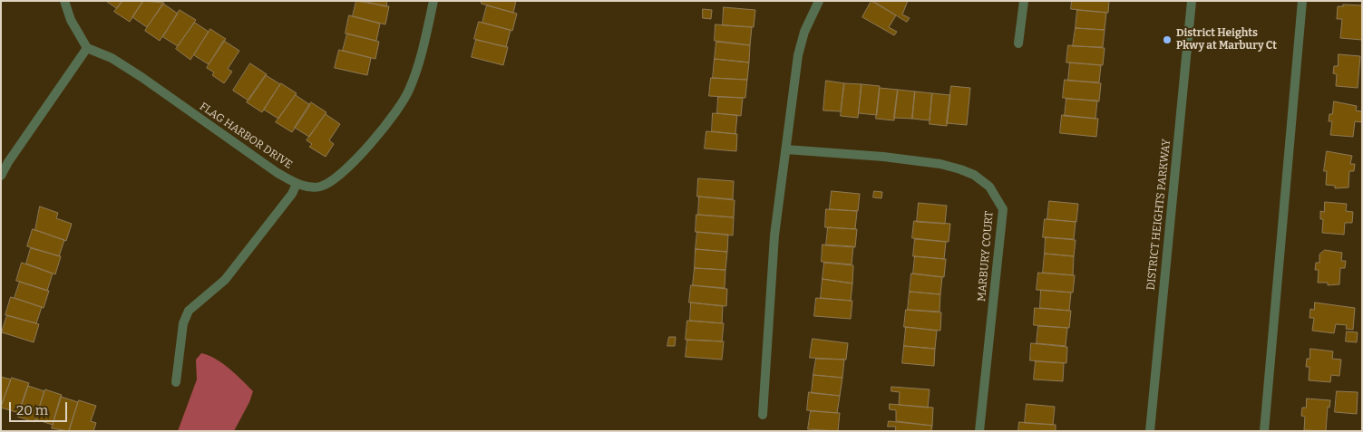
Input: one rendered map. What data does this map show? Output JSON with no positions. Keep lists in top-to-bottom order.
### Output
{
  "streets": {
    "street": ["FLAG HARBOR DRIVE", "DISTRICT HEIGHTS PARKWAY", "MARBURY COURT"]
  },
  "places": ["District Heights Pkwy at Marbury Ct"],
  "scale_bar": "20 m"
}
